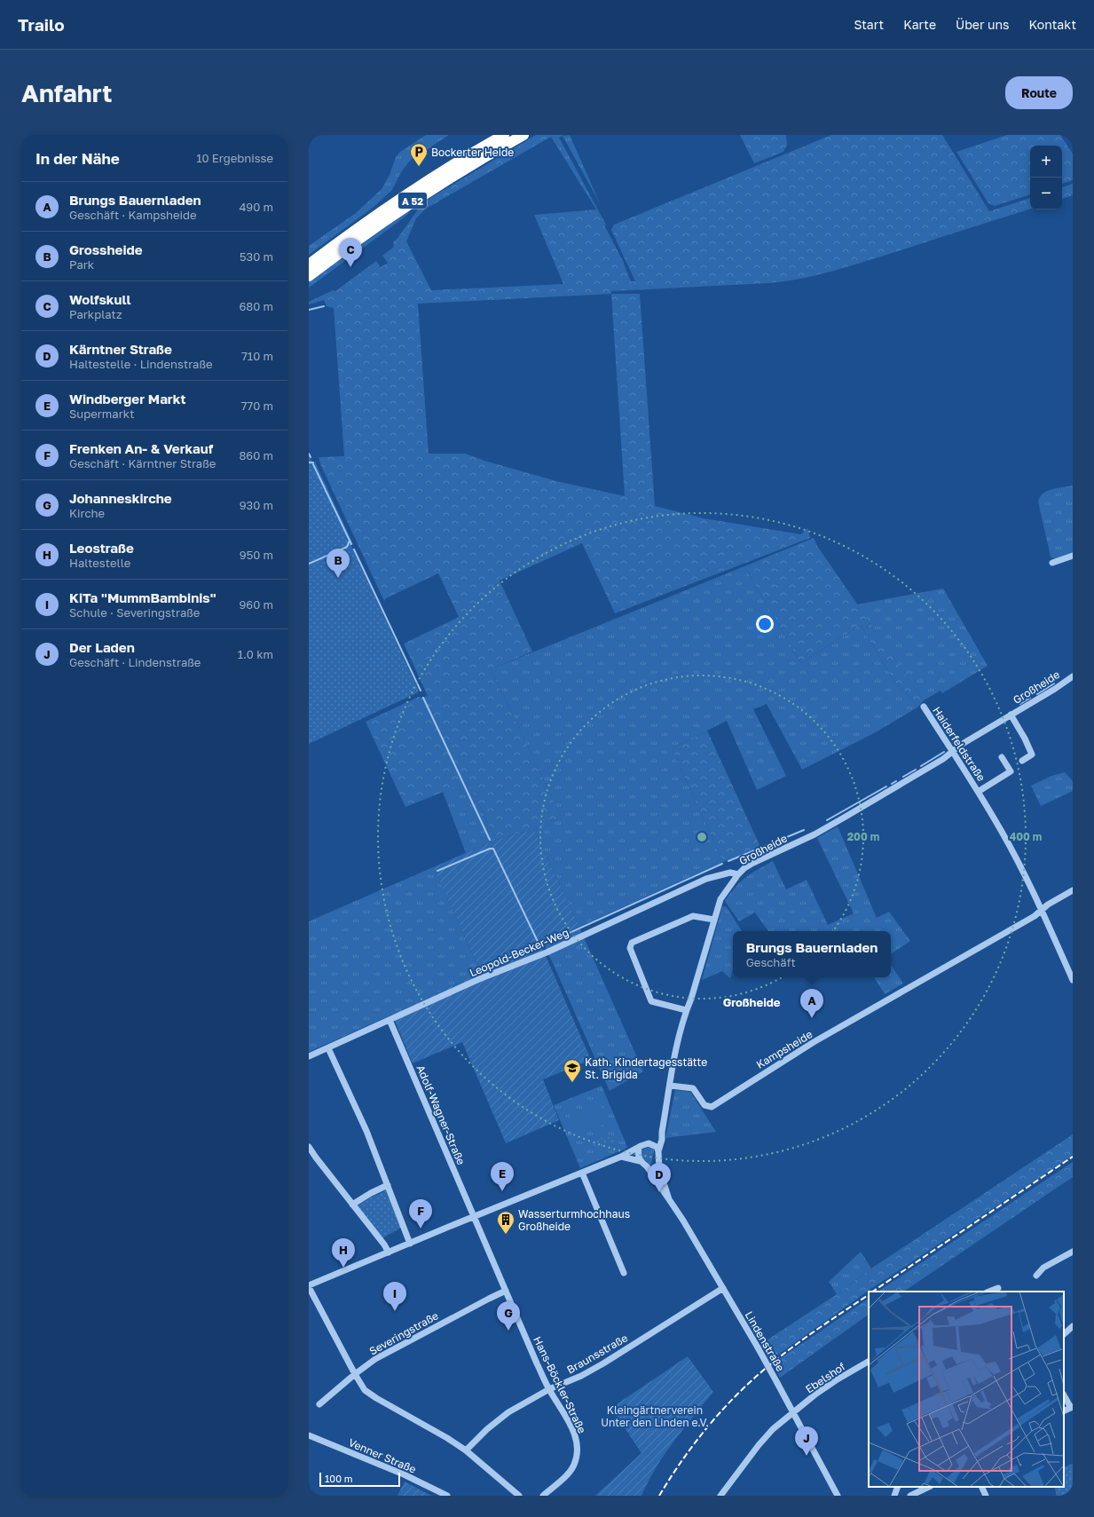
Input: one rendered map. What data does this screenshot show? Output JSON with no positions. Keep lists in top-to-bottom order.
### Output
{
  "streets": {
    "highway": ["A 52"],
    "street": [
      "Großheide",
      "Haiderfeldstraße",
      "Leopold-Becker-Weg",
      "Kampsheide",
      "Adolf-Wagner-Straße",
      "Severingstraße",
      "Lindenstraße",
      "Braunsstraße",
      "Ebelshof",
      "Hans-Böckler-Straße",
      "Venner Straße"
    ]
  },
  "crossings": [
    ["Großheide", "Haiderfeldstraße"],
    ["Großheide", "Leopold-Becker-Weg"],
    ["Großheide", "Kampsheide"],
    ["Großheide", "Lindenstraße"],
    ["Haiderfeldstraße", "Kampsheide"],
    ["Leopold-Becker-Weg", "Adolf-Wagner-Straße"],
    ["Adolf-Wagner-Straße", "Hans-Böckler-Straße"],
    ["Severingstraße", "Hans-Böckler-Straße"],
    ["Lindenstraße", "Braunsstraße"],
    ["Lindenstraße", "Ebelshof"],
    ["Braunsstraße", "Hans-Böckler-Straße"]
  ],
  "districts": ["Großheide"],
  "parks": ["Kleingärtnerverein Unter den Linden e.V."],
  "places": {
    "parking": ["Bockerter Heide"],
    "school or university": ["Kath. Kindertagesstätte St. Brigida"],
    "building": ["Wasserturmhochhaus Großheide"]
  },
  "scale_bar": "100 m",
  "page": {
    "header": "Trailo",
    "nav": [
      "Start",
      "Karte",
      "Über uns",
      "Kontakt"
    ],
    "buttons": "Route",
    "title": "Anfahrt",
    "heading": ["In der Nähe", "10 Ergebnisse"],
    "map_buttons": ["+", "−"],
    "list": [
      {
        "mark": "A",
        "name": "Brungs Bauernladen",
        "note": "Geschäft · Kampsheide",
        "value": "490 m"
      },
      {
        "mark": "B",
        "name": "Grossheide",
        "note": "Park",
        "value": "530 m"
      },
      {
        "mark": "C",
        "name": "Wolfskull",
        "note": "Parkplatz",
        "value": "680 m"
      },
      {
        "mark": "D",
        "name": "Kärntner Straße",
        "note": "Haltestelle · Lindenstraße",
        "value": "710 m"
      },
      {
        "mark": "E",
        "name": "Windberger Markt",
        "note": "Supermarkt",
        "value": "770 m"
      },
      {
        "mark": "F",
        "name": "Frenken An- & Verkauf",
        "note": "Geschäft · Kärntner Straße",
        "value": "860 m"
      },
      {
        "mark": "G",
        "name": "Johanneskirche",
        "note": "Kirche",
        "value": "930 m"
      },
      {
        "mark": "H",
        "name": "Leostraße",
        "note": "Haltestelle",
        "value": "950 m"
      },
      {
        "mark": "I",
        "name": "KiTa \"MummBambinis\"",
        "note": "Schule · Severingstraße",
        "value": "960 m"
      },
      {
        "mark": "J",
        "name": "Der Laden",
        "note": "Geschäft · Lindenstraße",
        "value": "1.0 km"
      }
    ],
    "pins": [
      "C",
      "B",
      "A",
      "E",
      "D",
      "F",
      "H",
      "I",
      "G",
      "J"
    ],
    "popup": ["Brungs Bauernladen", "Geschäft"],
    "scale": "100 m"
  },
  "rings": ["200 m", "400 m"]
}
